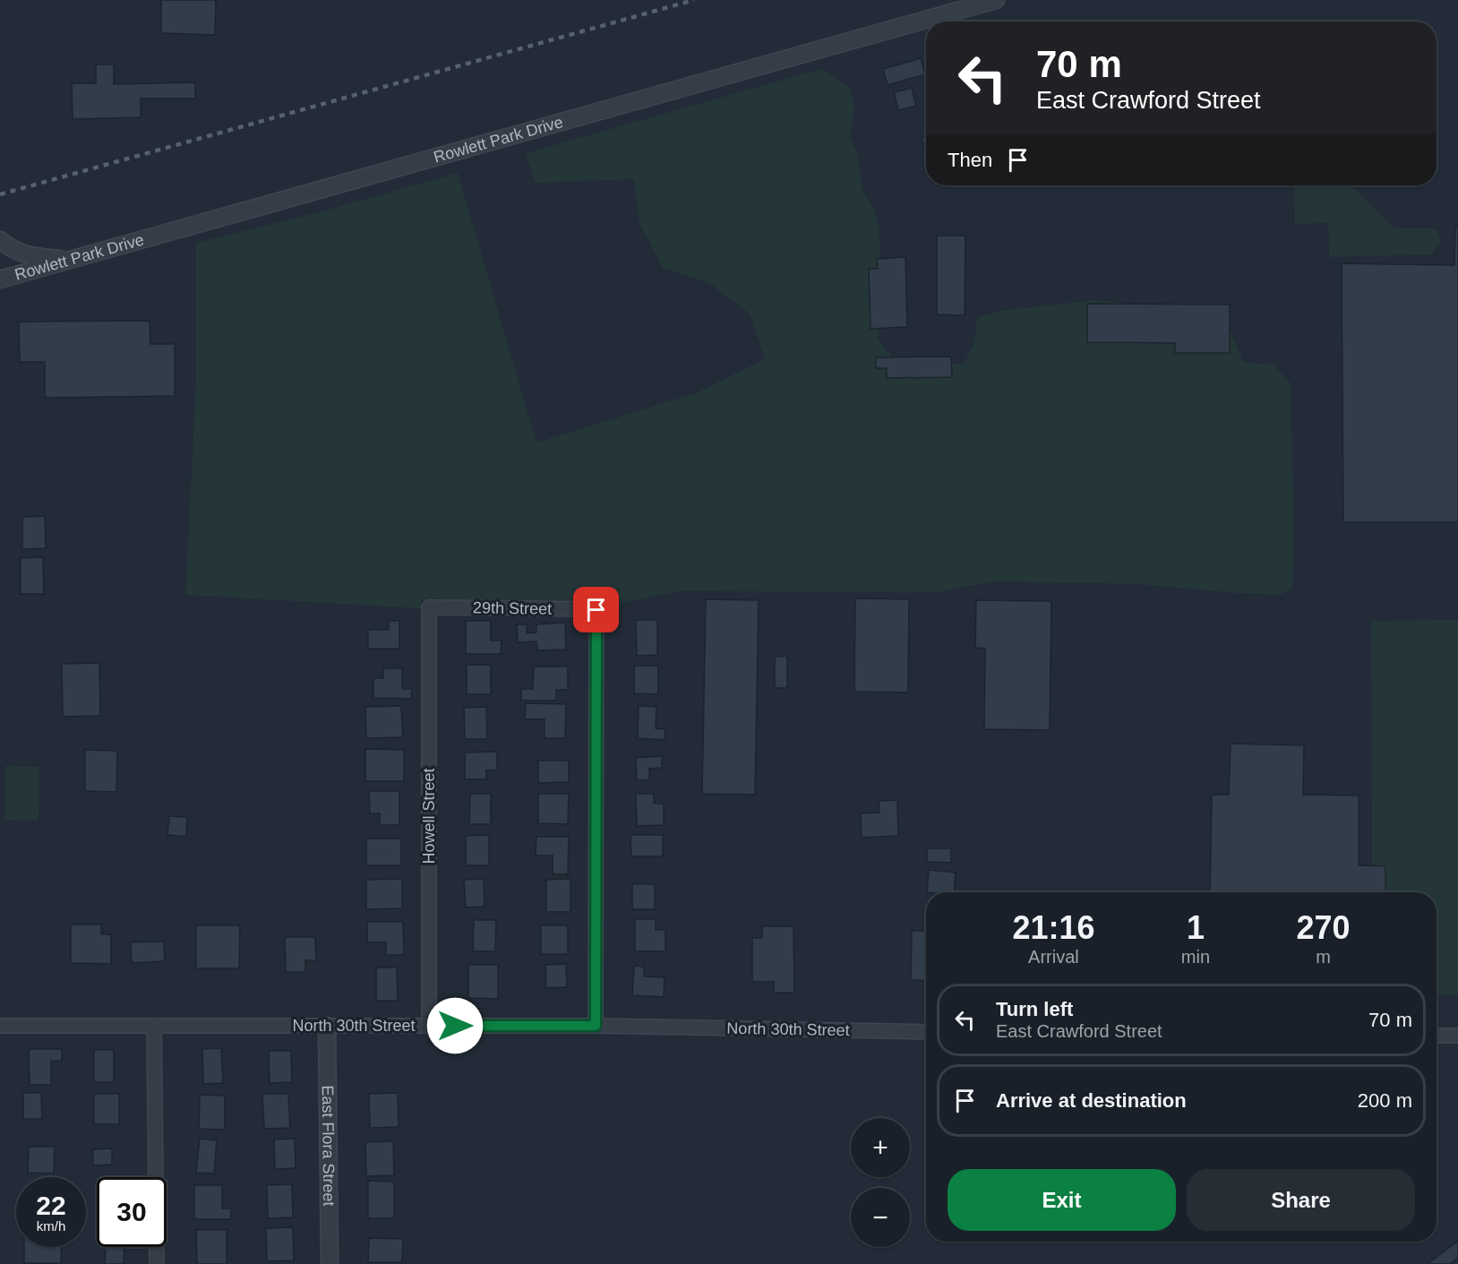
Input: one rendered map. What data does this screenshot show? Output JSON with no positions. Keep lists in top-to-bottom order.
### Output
{
  "streets": {
    "street": [
      "Rowlett Park Drive",
      "29th Street",
      "Howell Street",
      "North 30th Street",
      "East Flora Street"
    ]
  },
  "crossings": [
    ["29th Street", "Howell Street"],
    ["29th Street", "North 30th Street"],
    ["Howell Street", "North 30th Street"],
    ["North 30th Street", "East Flora Street"]
  ],
  "page": {
    "turn": ["70 m", "East Crawford Street"],
    "then": "Then",
    "eta": [
      "21:16",
      "Arrival",
      "1",
      "min",
      "270",
      "m"
    ],
    "list": [
      {
        "name": "Turn left",
        "note": "East Crawford Street",
        "value": "70 m"
      },
      {
        "name": "Arrive at destination",
        "value": "200 m"
      }
    ],
    "map_buttons": ["+", "−"],
    "buttons": ["Exit", "Share"],
    "speed": "22 km/h",
    "limit": "30"
  }
}
